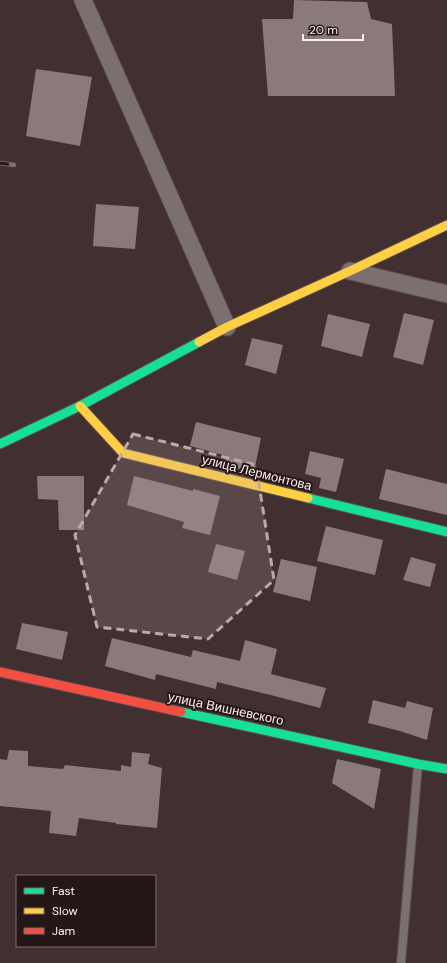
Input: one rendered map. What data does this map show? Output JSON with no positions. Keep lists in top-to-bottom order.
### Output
{
  "streets": {
    "street": ["улица Лермонтова", "улица Вишневского"]
  },
  "legend": ["Fast", "Slow", "Jam"],
  "scale_bar": "20 m"
}
